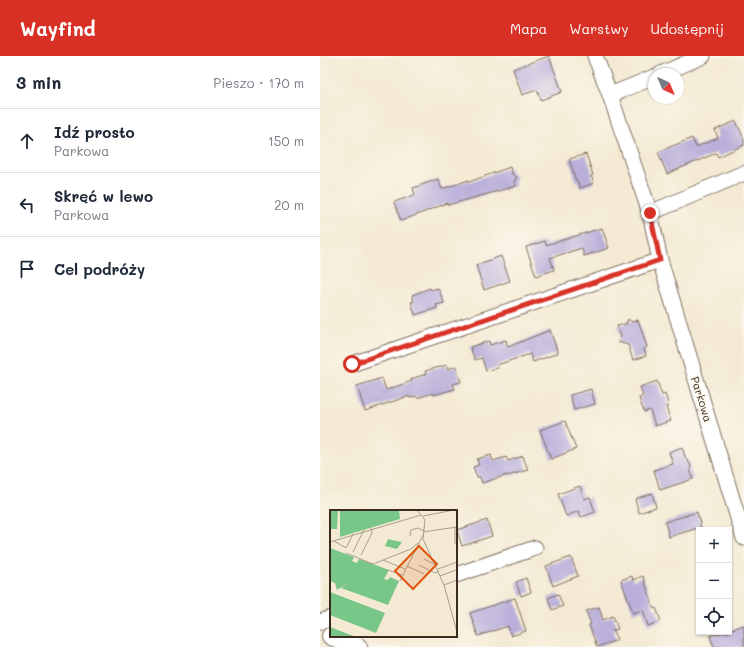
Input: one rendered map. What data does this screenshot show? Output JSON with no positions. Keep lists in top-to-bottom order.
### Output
{
  "streets": {
    "street": ["Parkowa"]
  },
  "north": "bottom right",
  "page": {
    "header": "Wayfind",
    "nav": ["Mapa", "Warstwy", "Udostępnij"],
    "heading": ["3 min", "Pieszo · 170 m"],
    "list": [
      ["Idź prosto", "Parkowa", "150 m"],
      ["Skręć w lewo", "Parkowa", "20 m"],
      "Cel podróży"
    ],
    "map_buttons": ["+", "−"]
  }
}
